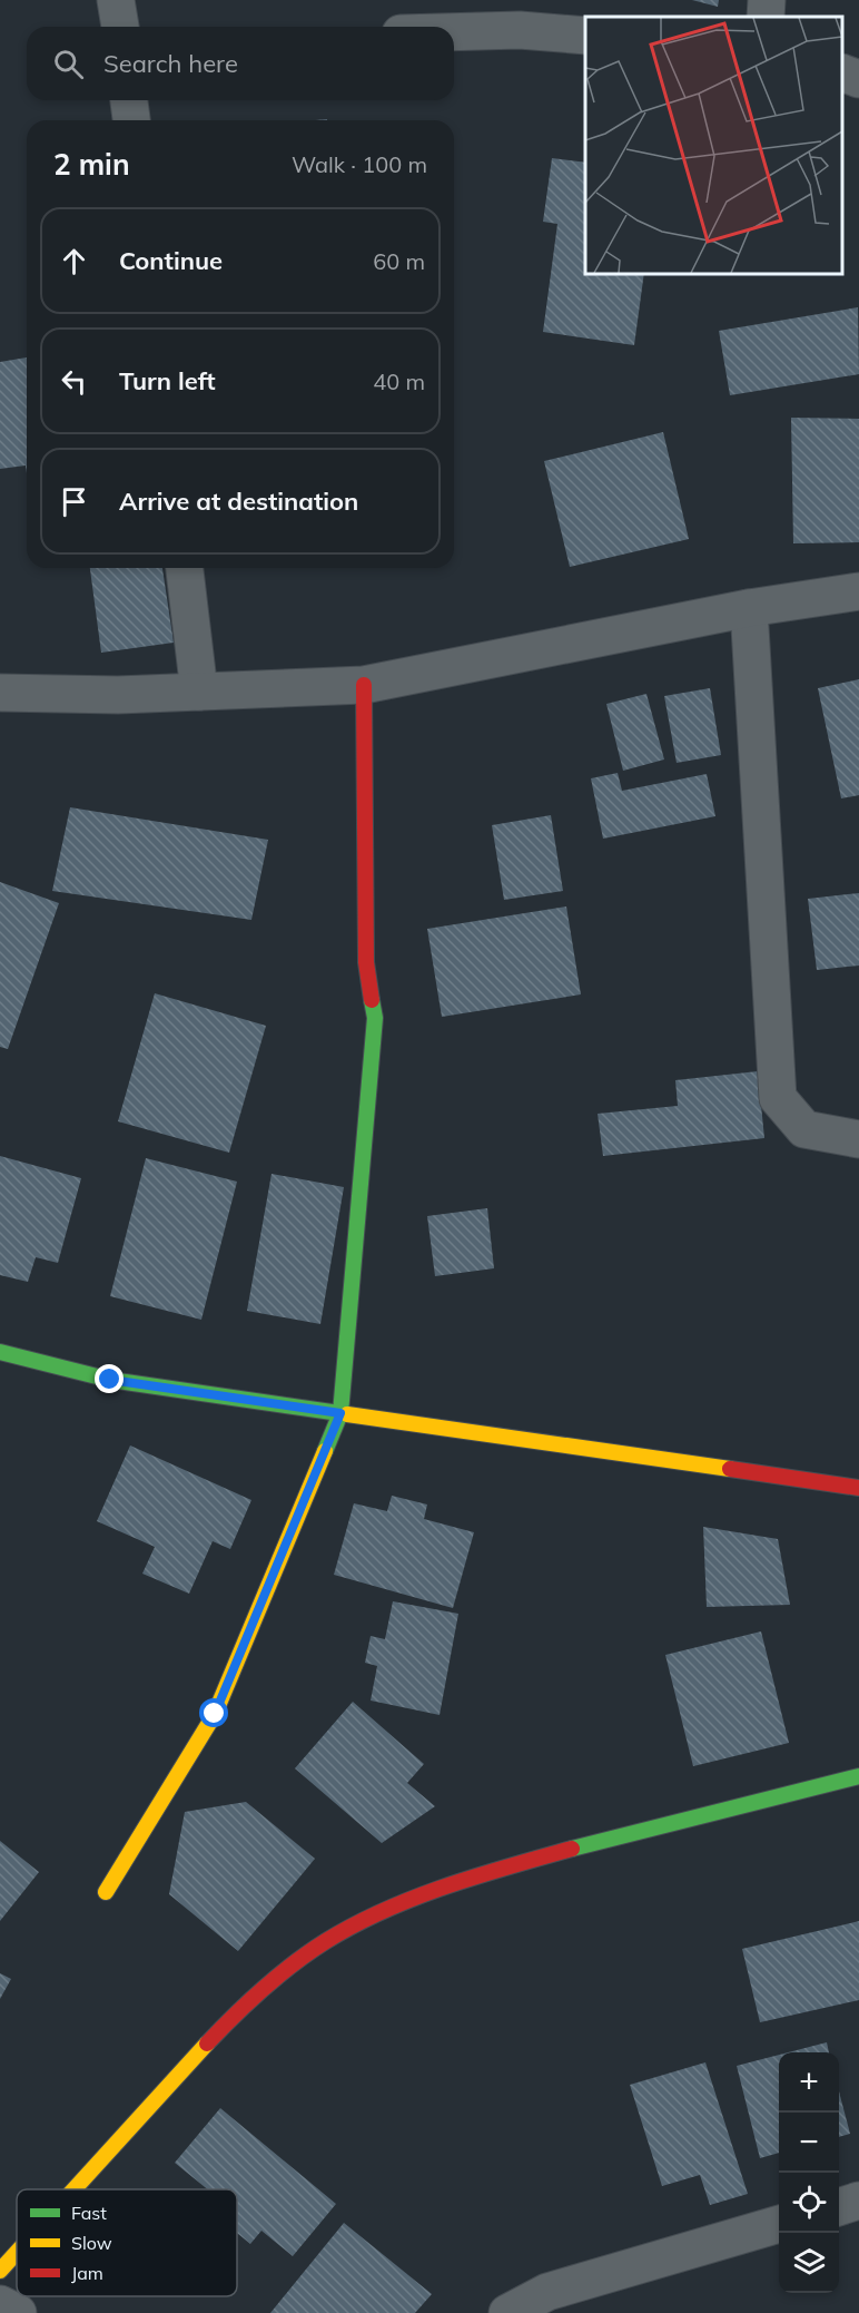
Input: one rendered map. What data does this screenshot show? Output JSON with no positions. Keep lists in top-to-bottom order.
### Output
{
  "legend": ["Fast", "Slow", "Jam"],
  "page": {
    "search": "Search here",
    "heading": ["2 min", "Walk · 100 m"],
    "list": [
      ["Continue", "60 m"],
      ["Turn left", "40 m"],
      "Arrive at destination"
    ],
    "map_buttons": ["+", "−"]
  }
}
